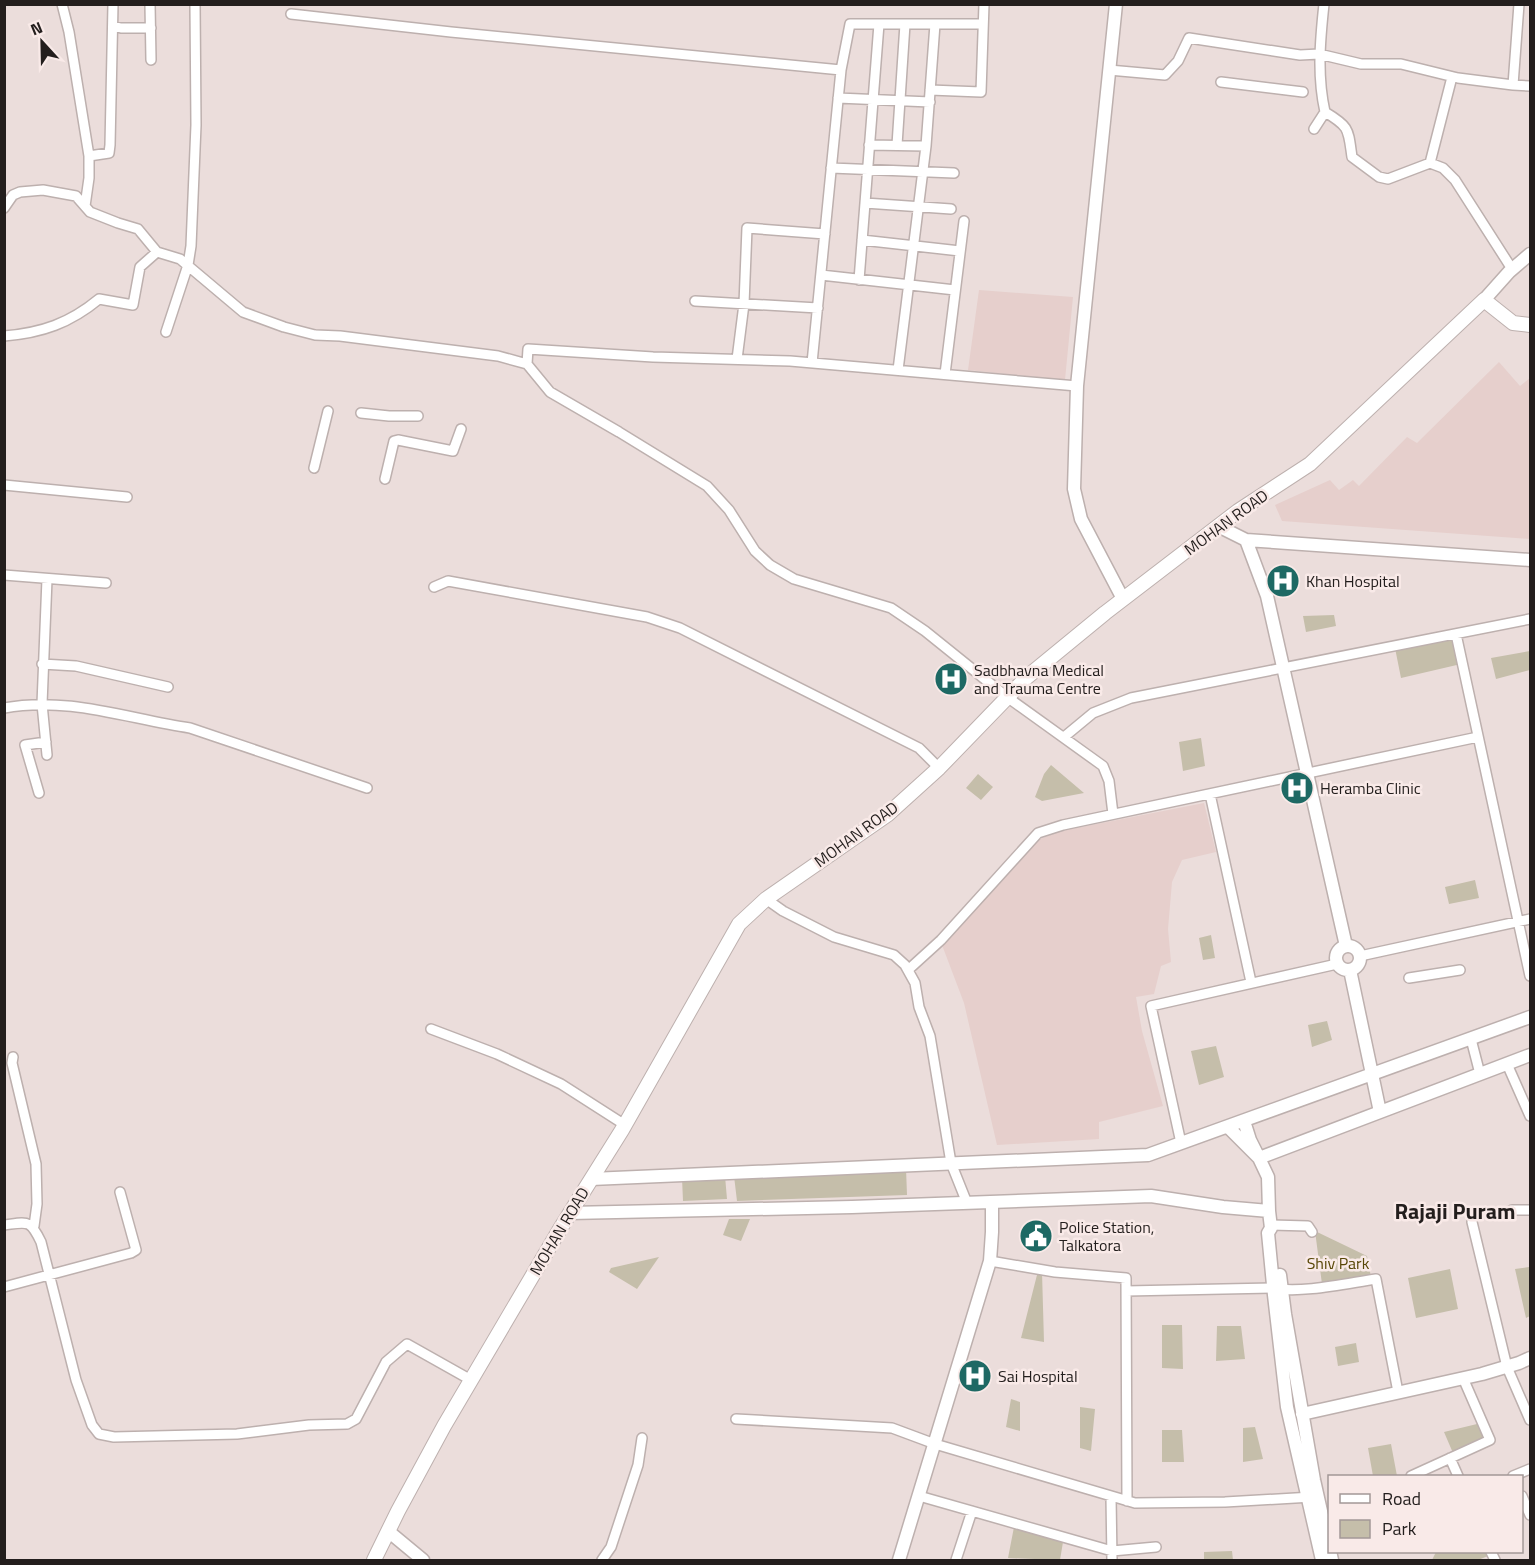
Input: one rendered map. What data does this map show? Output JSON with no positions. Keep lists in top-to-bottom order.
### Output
{
  "streets": {
    "main road": ["MOHAN ROAD"]
  },
  "districts": ["Rajaji Puram"],
  "parks": ["Shiv Park"],
  "places": {
    "hospital": [
      "Khan Hospital",
      "Sadbhavna Medical and Trauma Centre",
      "Heramba Clinic",
      "Sai Hospital"
    ],
    "public building": ["Police Station, Talkatora"]
  },
  "legend": ["Road", "Park"],
  "north": "top"
}
